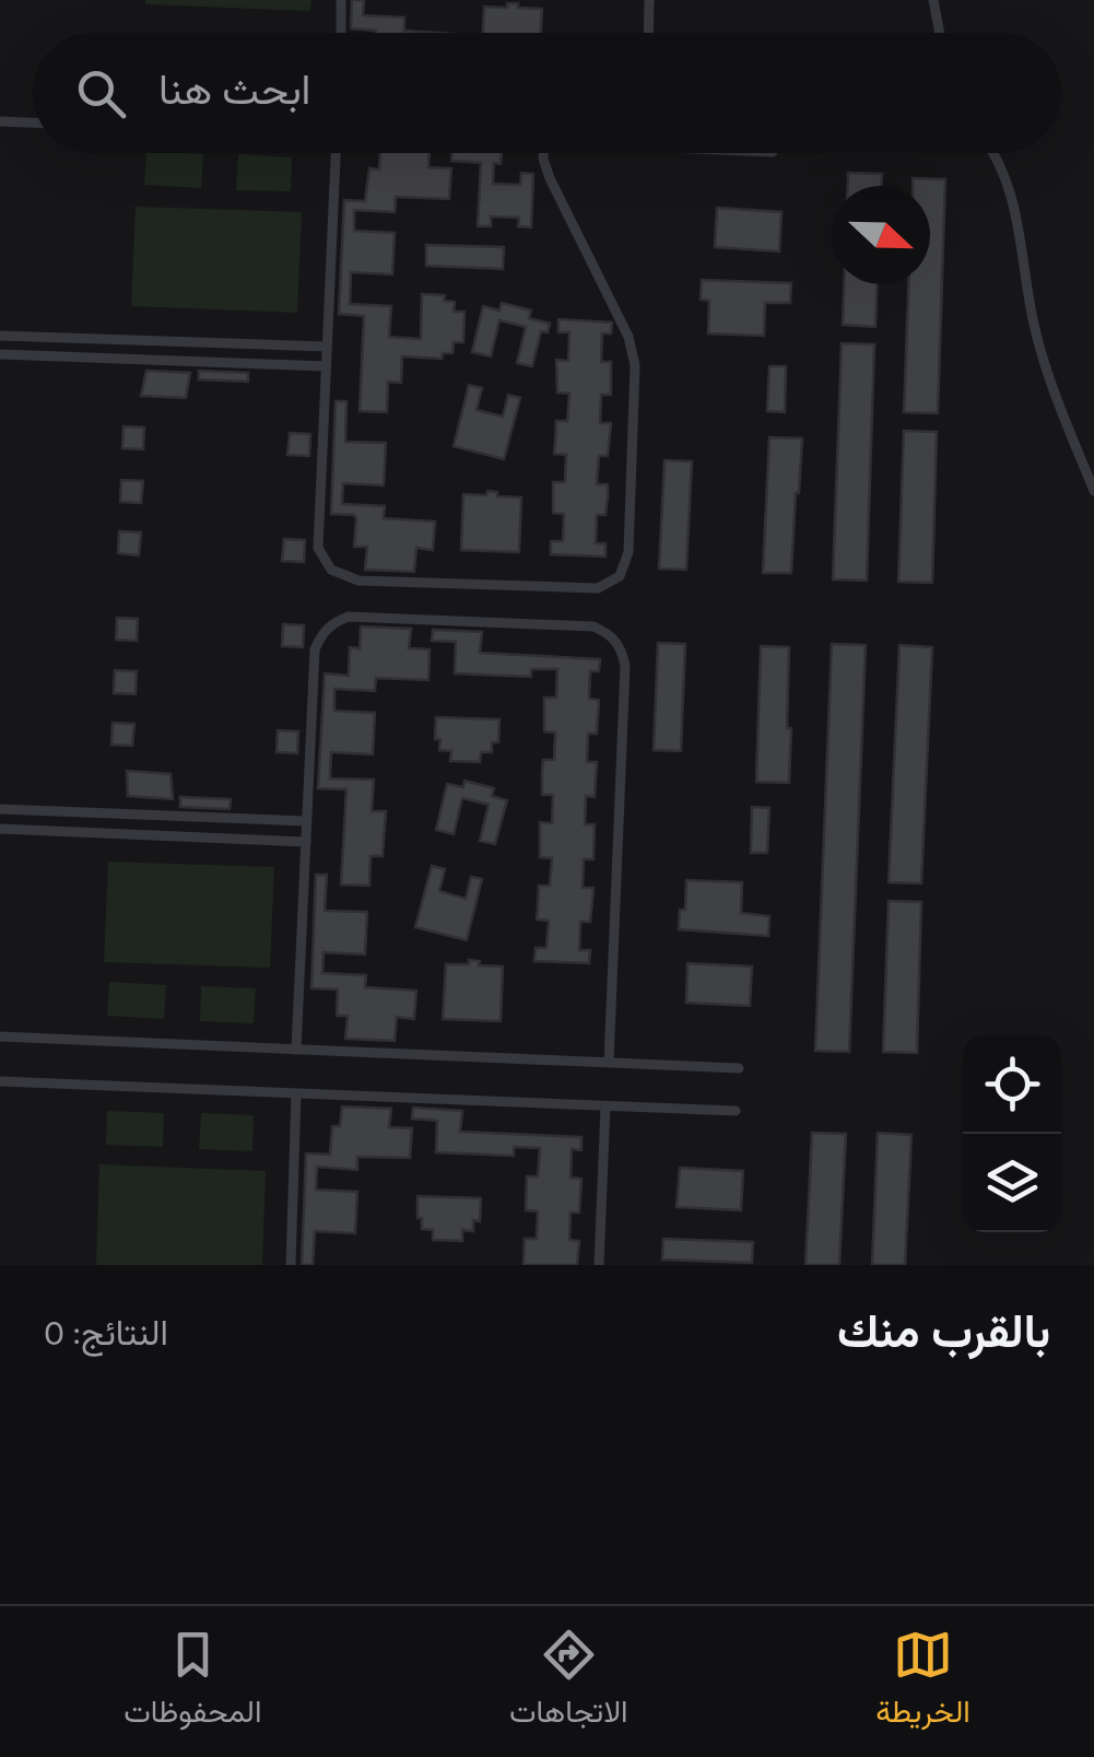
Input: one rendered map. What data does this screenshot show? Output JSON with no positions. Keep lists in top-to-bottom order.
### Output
{
  "north": "right",
  "page": {
    "search": "ابحث هنا",
    "heading": ["بالقرب منك", "النتائج: 0"],
    "nav": ["الخريطة", "الاتجاهات", "المحفوظات"]
  }
}
